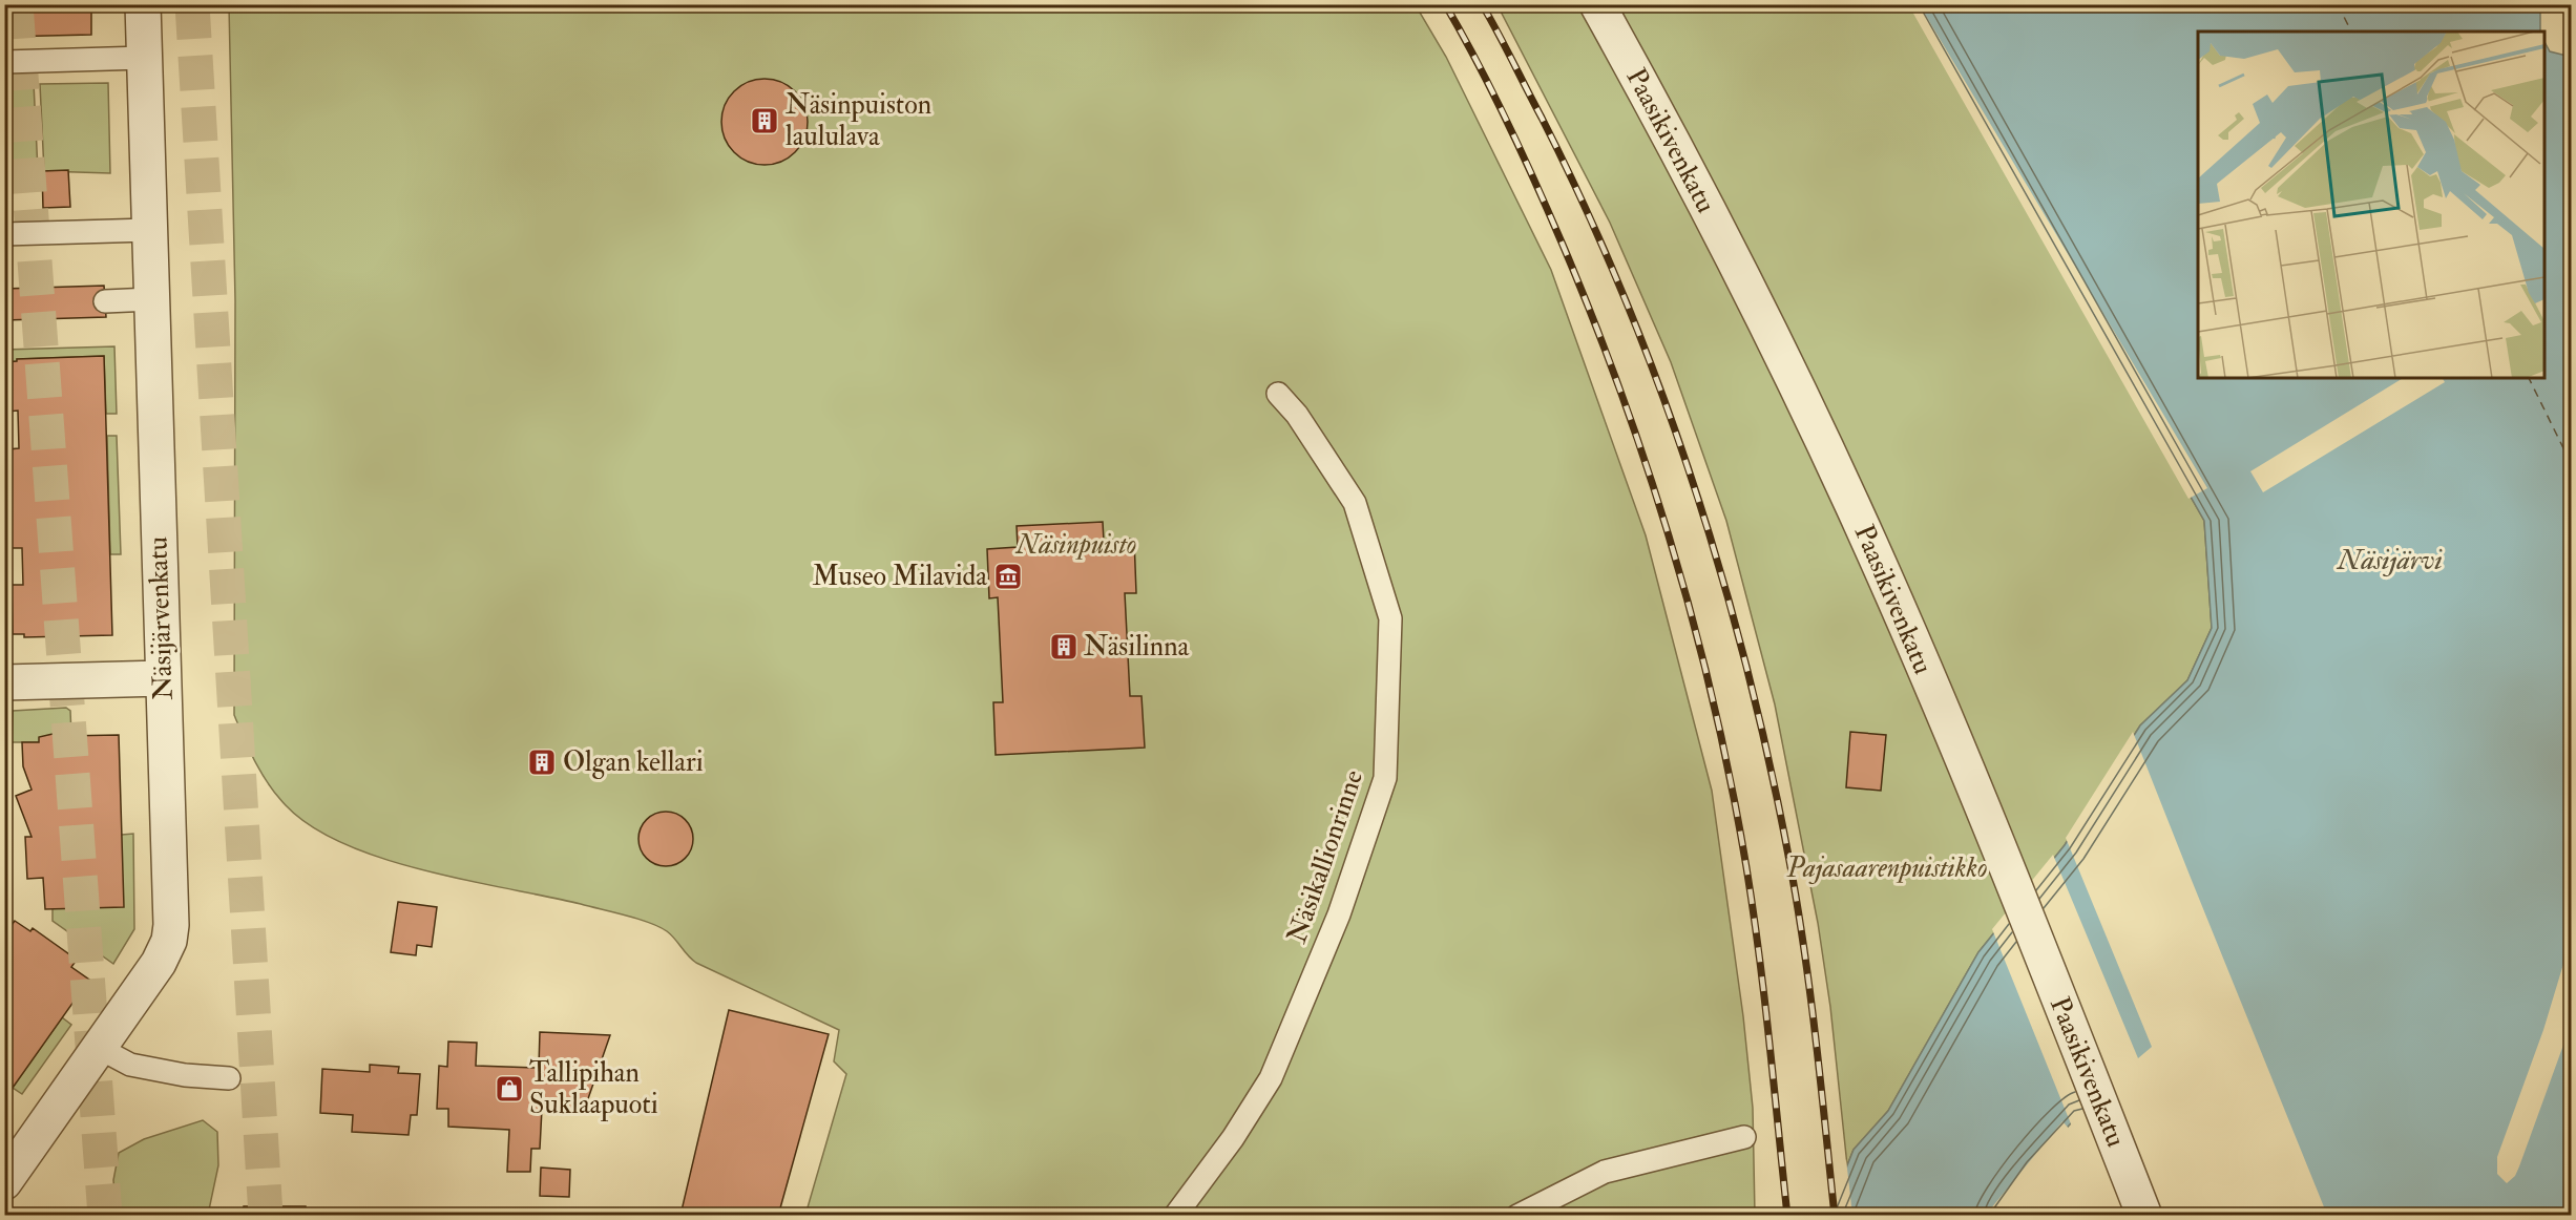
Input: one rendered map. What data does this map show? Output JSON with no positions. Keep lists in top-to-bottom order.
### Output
{
  "streets": {
    "street": ["Paasikivenkatu", "Näsijärvenkatu"],
    "lane": ["Näsikallionrinne"]
  },
  "water": ["Näsijärvi"],
  "parks": ["Näsinpuisto", "Pajasaarenpuistikko"],
  "places": {
    "building": ["Näsinpuiston laululava", "Näsilinna", "Olgan kellari"],
    "museum": ["Museo Milavida"],
    "shop": ["Tallipihan Suklaapuoti"]
  }
}
